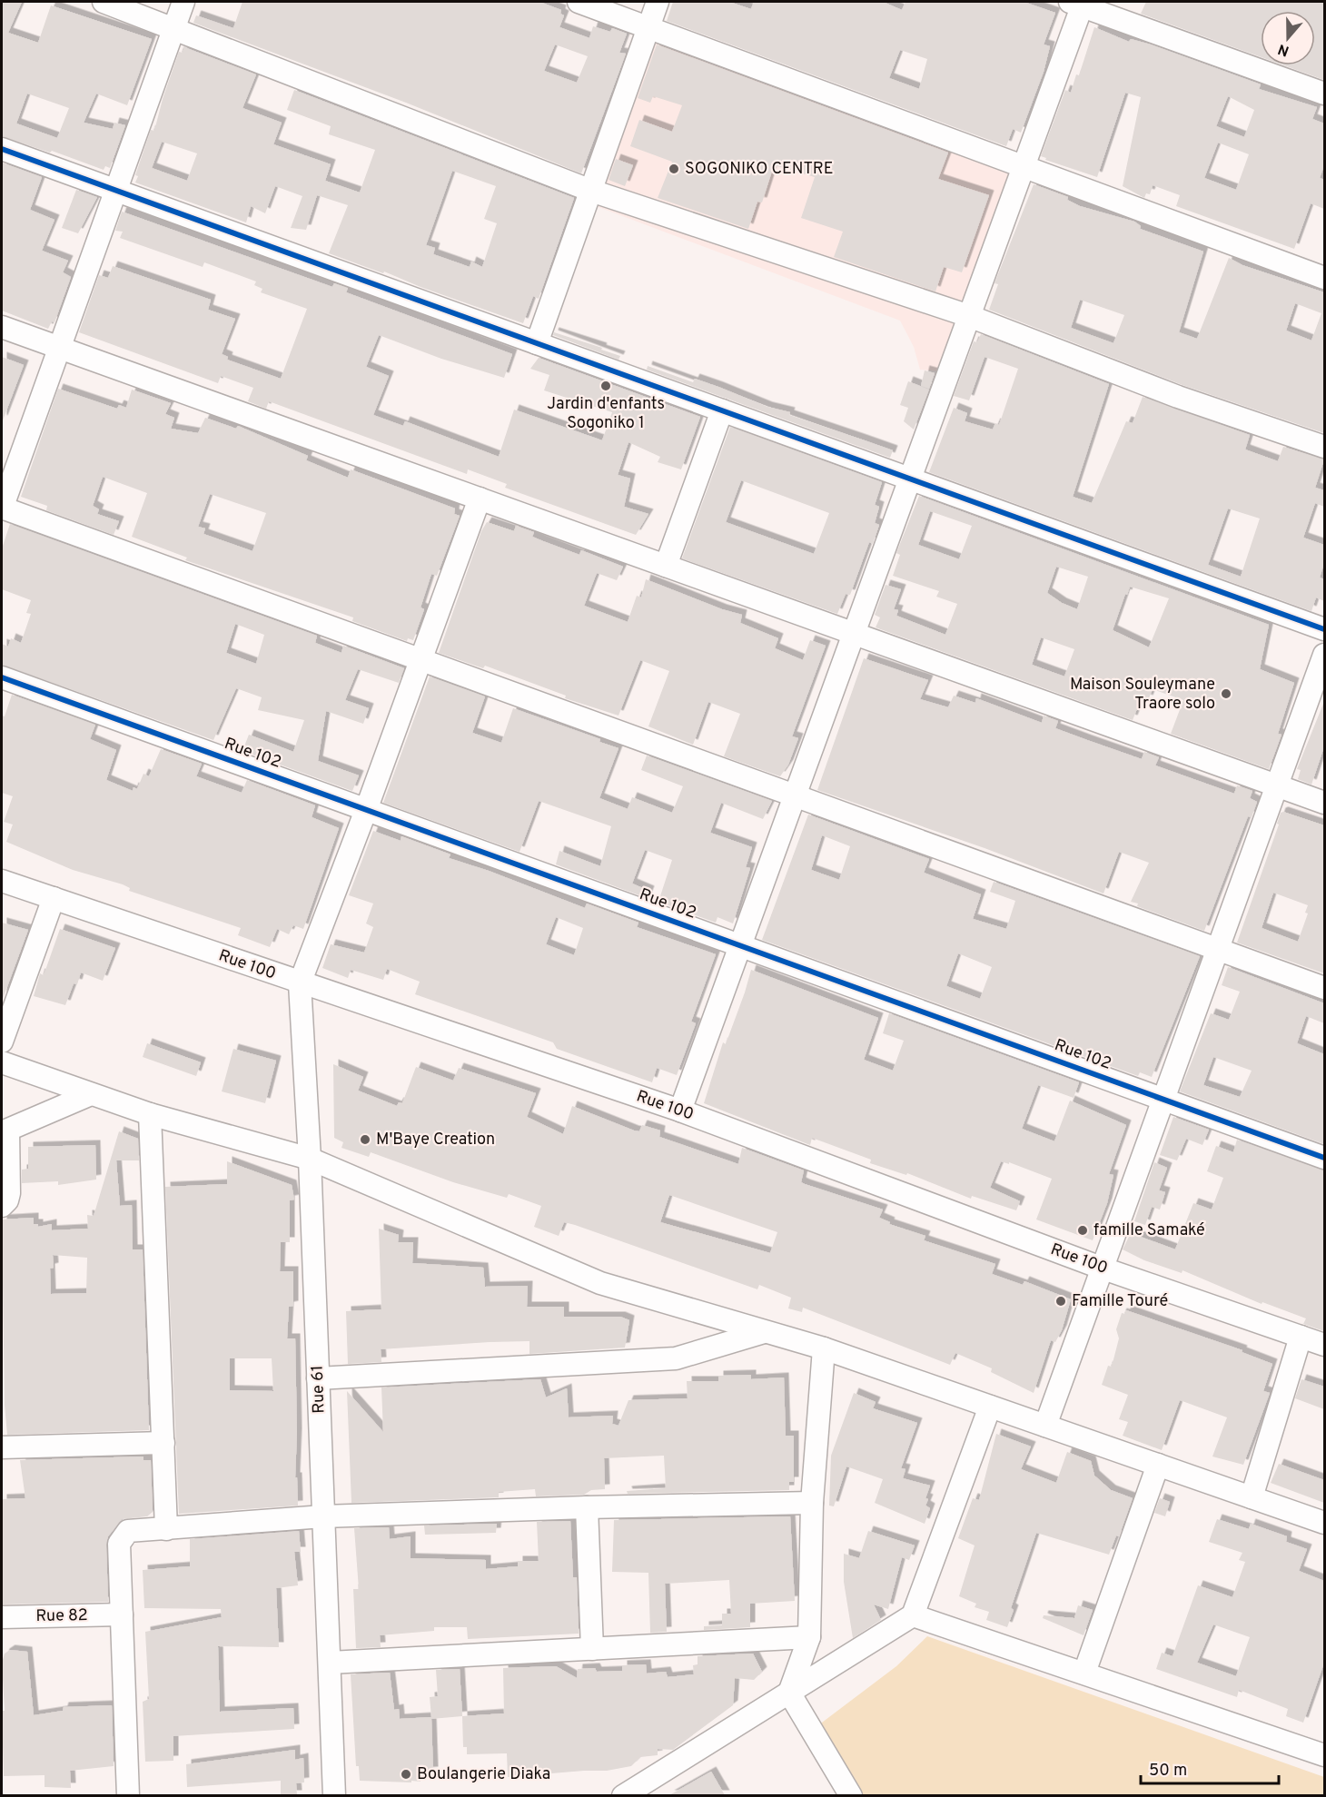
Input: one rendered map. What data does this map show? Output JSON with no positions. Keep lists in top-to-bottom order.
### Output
{
  "streets": {
    "street": [
      "Rue 102",
      "Rue 100",
      "Rue 61",
      "Rue 82"
    ]
  },
  "crossings": [
    ["Rue 100", "Rue 61"]
  ],
  "places": [
    "SOGONIKO CENTRE",
    "Jardin d'enfants Sogoniko 1",
    "Maison Souleymane Traore solo",
    "M'Baye Creation",
    "famille Samaké",
    "Famille Touré",
    "Boulangerie Diaka"
  ],
  "scale_bar": "50 m",
  "north": "bottom"
}
